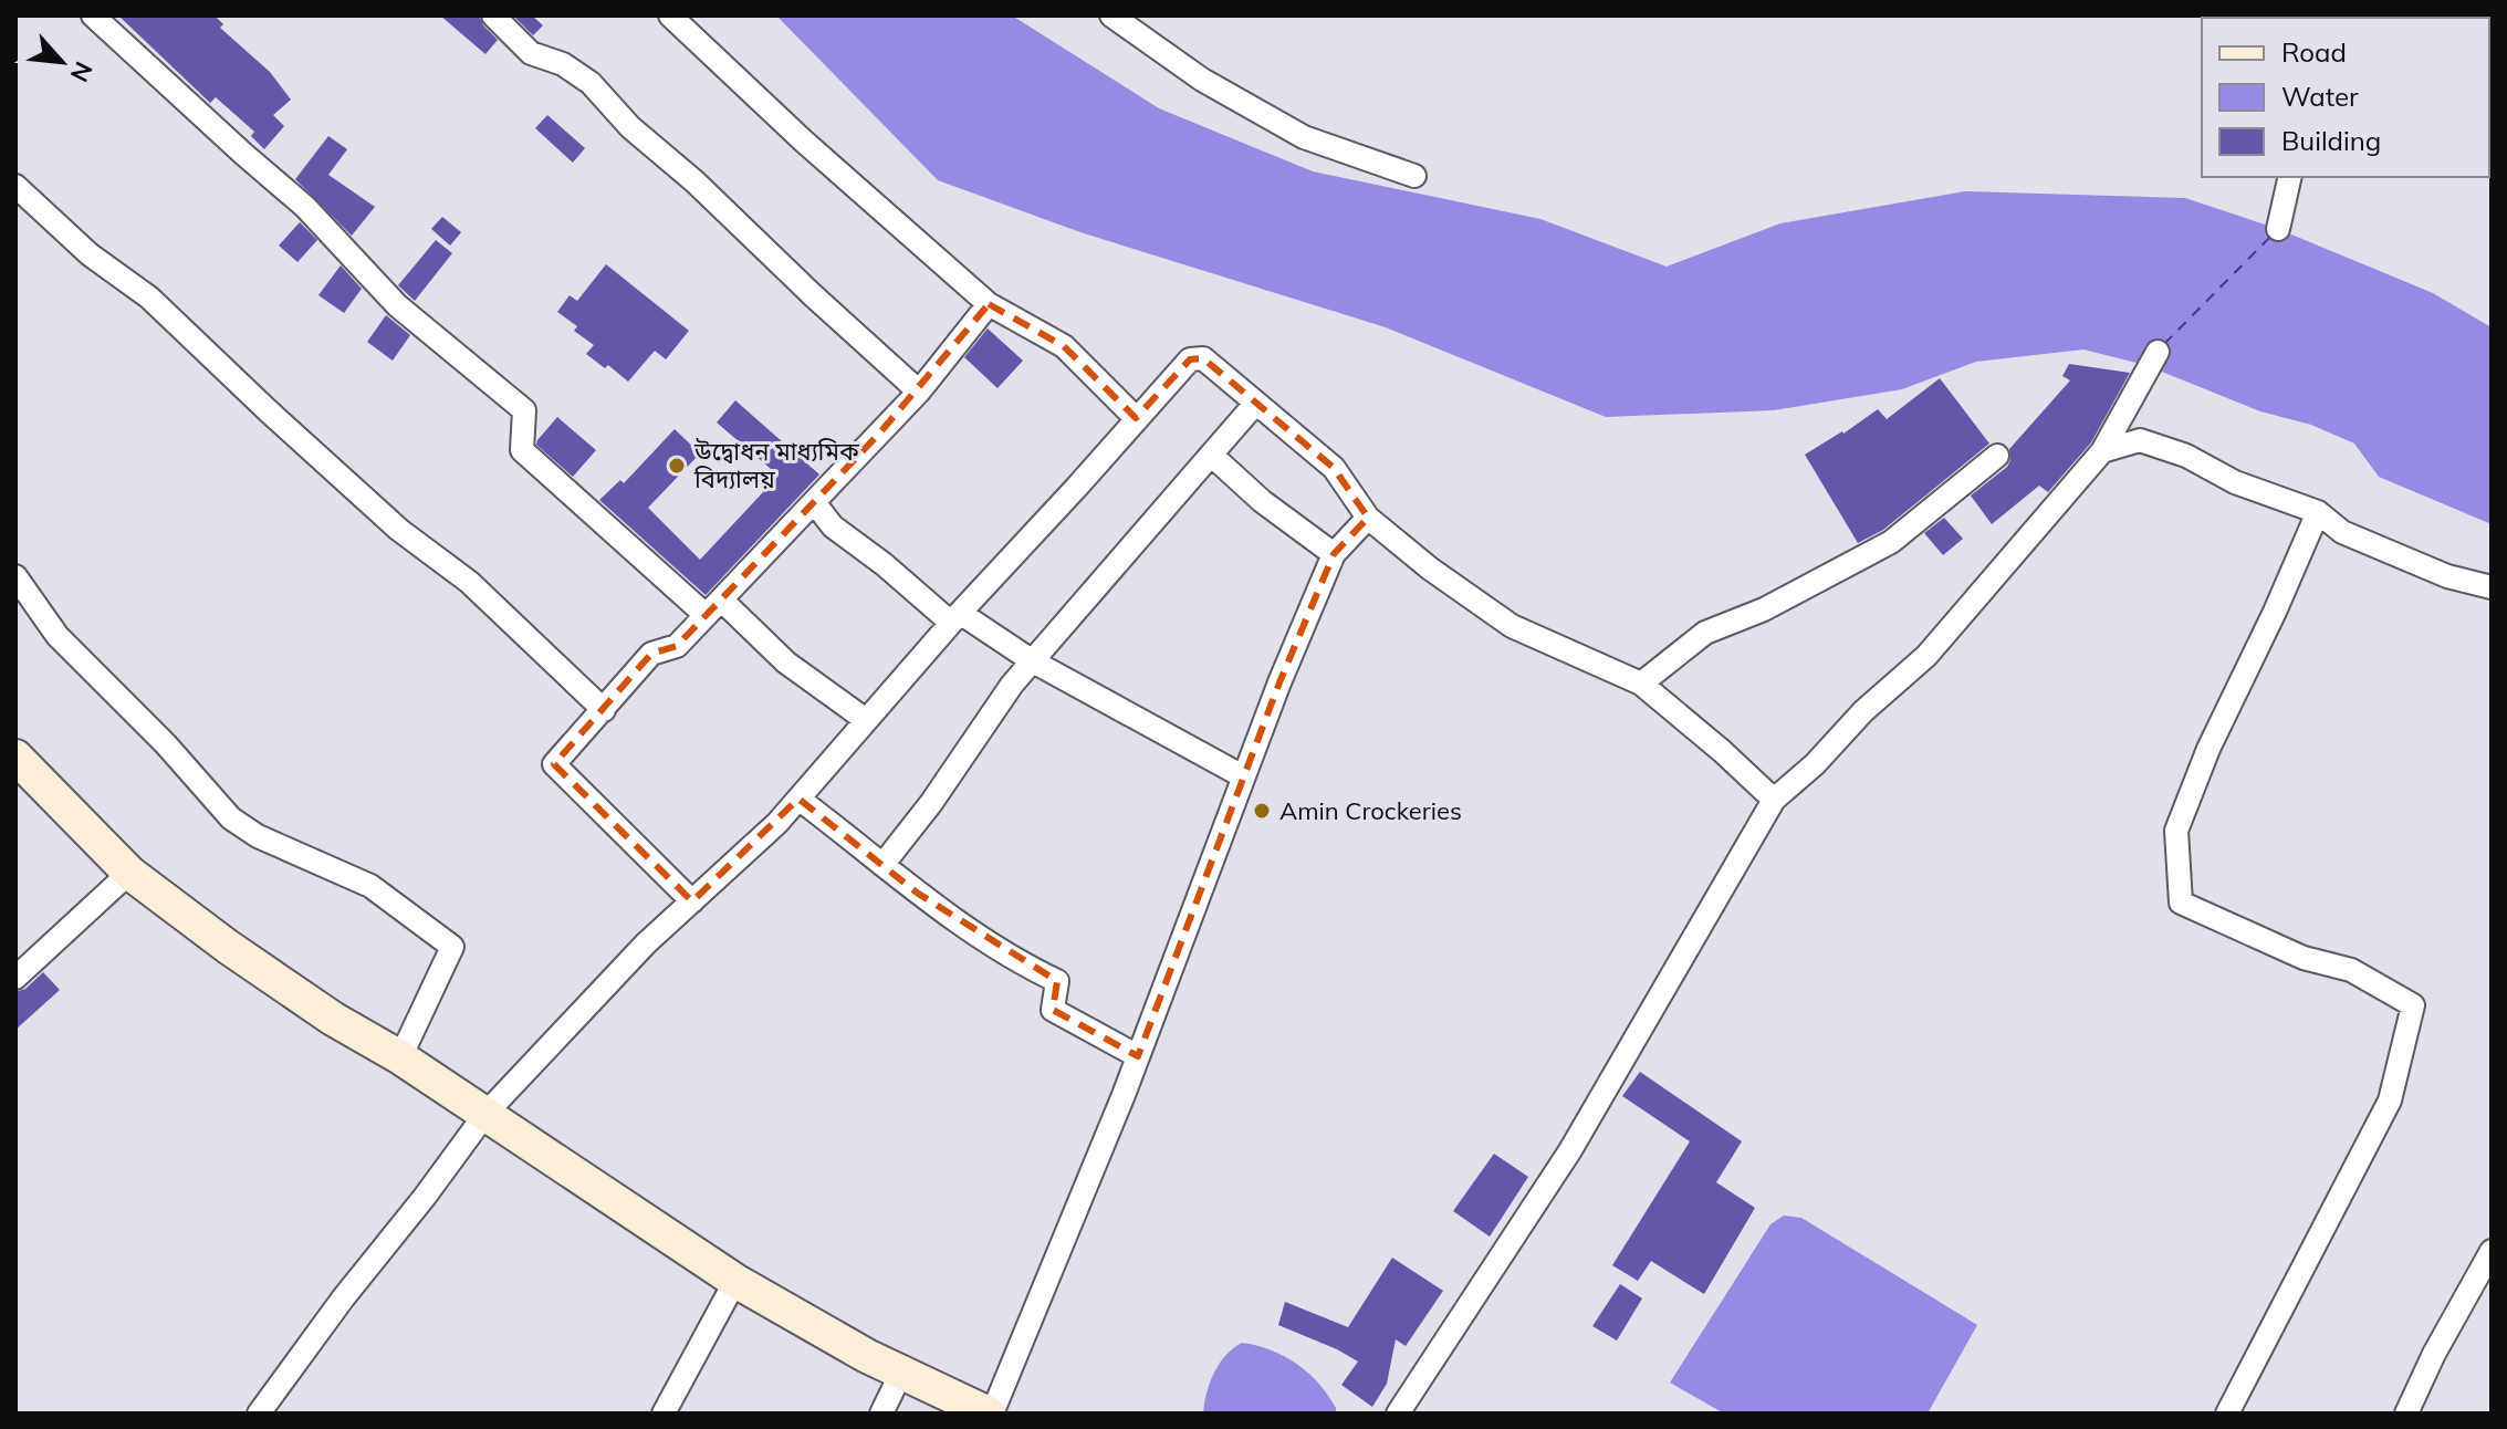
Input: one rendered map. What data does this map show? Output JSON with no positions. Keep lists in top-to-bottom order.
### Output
{
  "places": ["উদ্বোধন মাধ্যমিক বিদ্যালয়", "Amin Crockeries"],
  "legend": ["Road", "Water", "Building"],
  "north": "bottom right"
}
